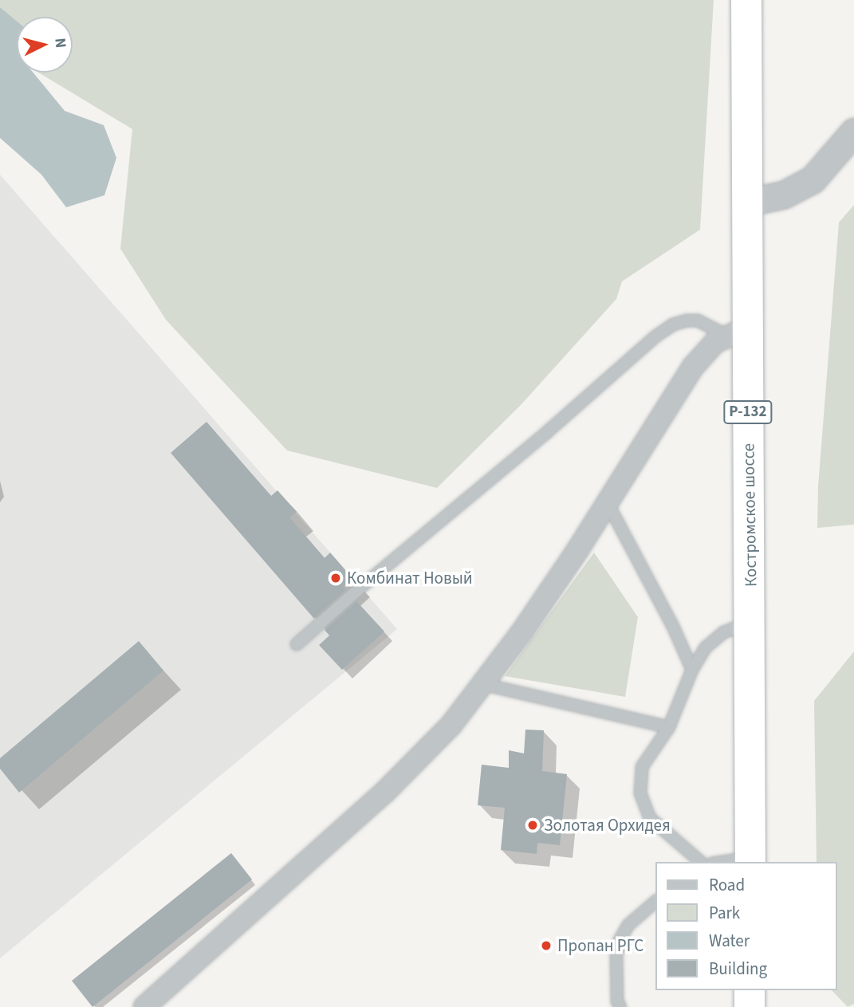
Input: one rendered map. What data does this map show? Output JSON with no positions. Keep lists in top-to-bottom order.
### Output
{
  "streets": {
    "highway": ["Р-132", "Костромское шоссе"]
  },
  "places": ["Комбинат Новый", "Золотая Орхидея", "Пропан РГС"],
  "legend": [
    "Road",
    "Park",
    "Water",
    "Building"
  ],
  "north": "right"
}
